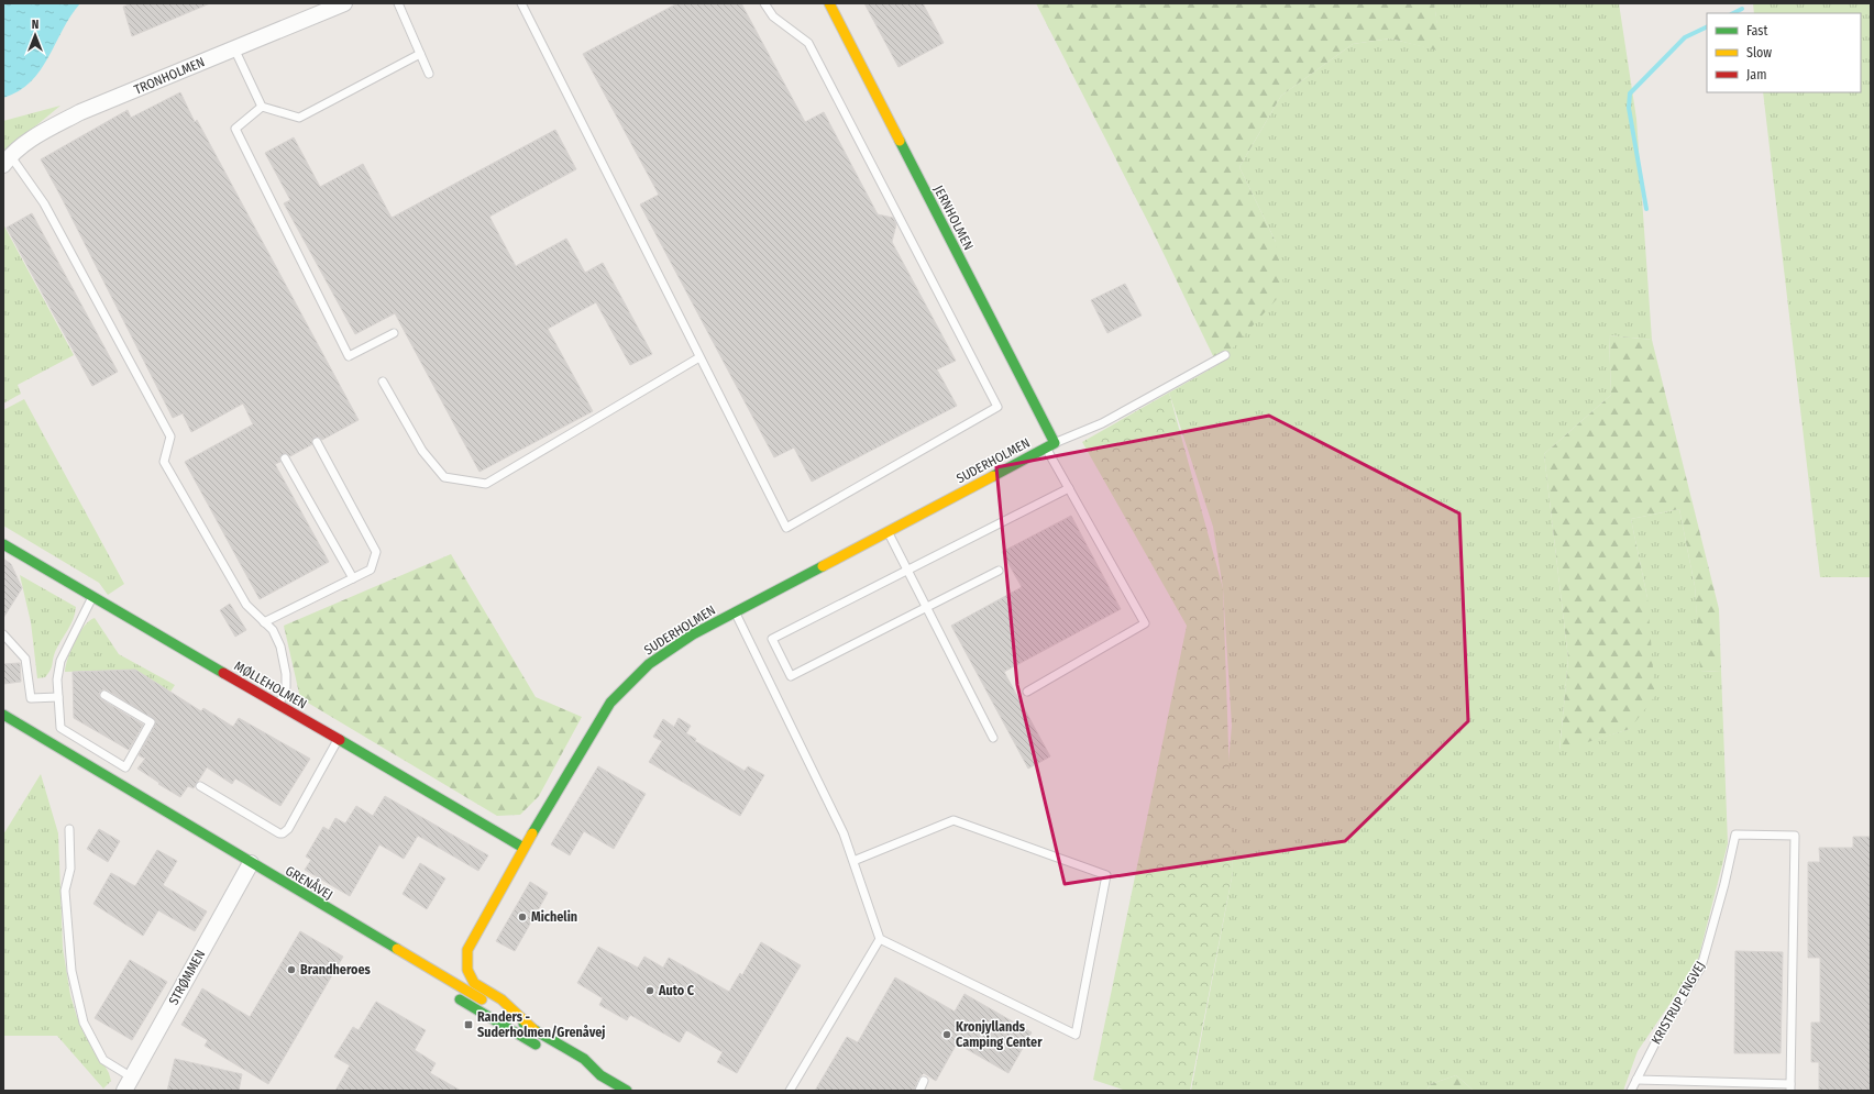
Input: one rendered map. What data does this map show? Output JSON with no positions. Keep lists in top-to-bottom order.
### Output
{
  "streets": {
    "street": [
      "TRONHOLMEN",
      "JERNHOLMEN",
      "SUDERHOLMEN",
      "MØLLEHOLMEN",
      "GRENÅVEJ",
      "STRØMMEN"
    ],
    "lane": ["KRISTRUP ENGVEJ"]
  },
  "crossings": [
    ["JERNHOLMEN", "SUDERHOLMEN"],
    ["SUDERHOLMEN", "MØLLEHOLMEN"],
    ["SUDERHOLMEN", "GRENÅVEJ"],
    ["GRENÅVEJ", "STRØMMEN"]
  ],
  "places": {
    "other": [
      "Michelin",
      "Brandheroes",
      "Auto C",
      "Kronjyllands Camping Center"
    ],
    "transit": ["Randers - Suderholmen/Grenåvej"]
  },
  "legend": ["Fast", "Slow", "Jam"],
  "north": "top"
}
